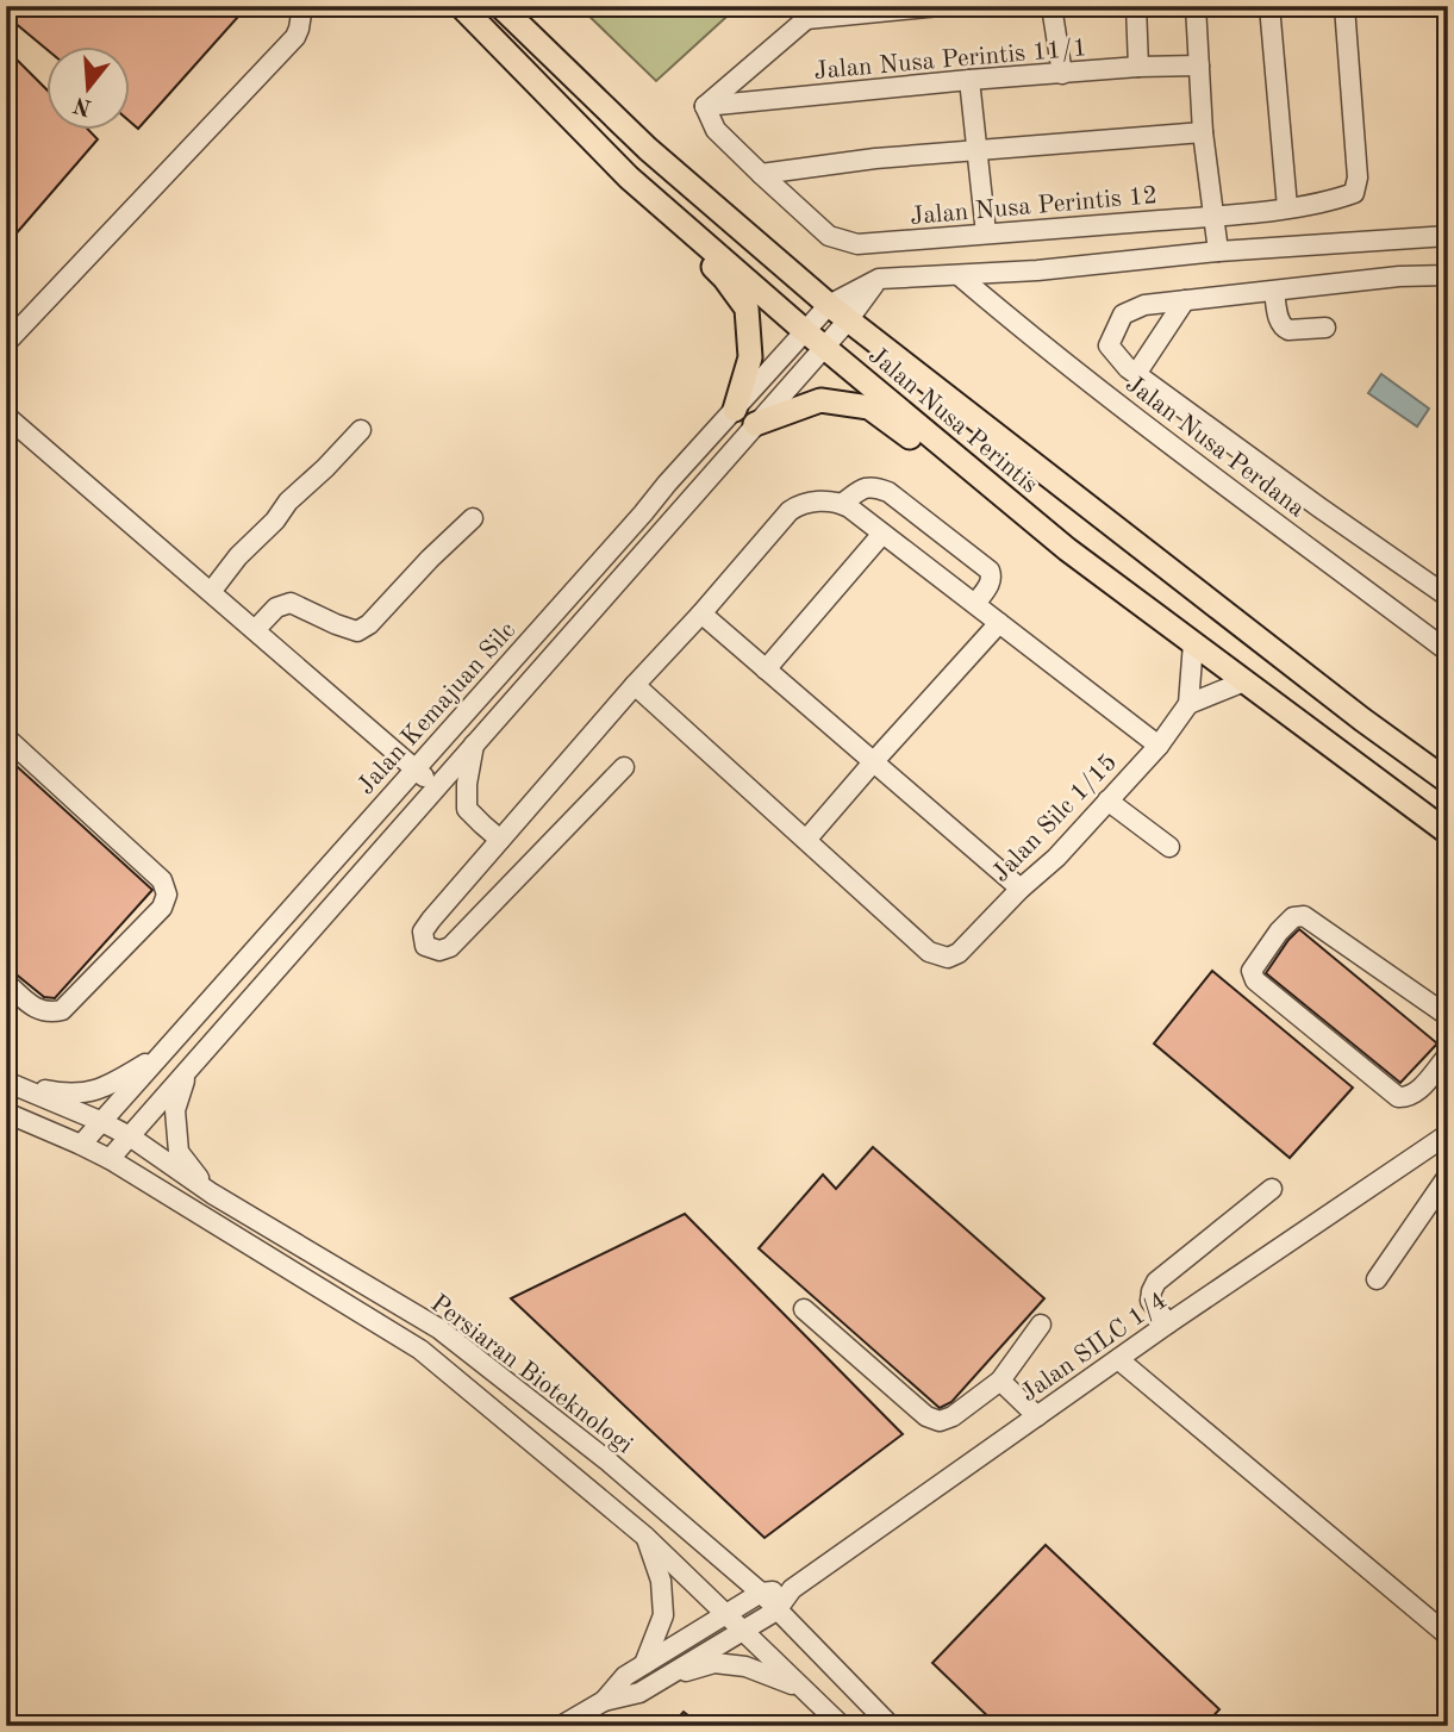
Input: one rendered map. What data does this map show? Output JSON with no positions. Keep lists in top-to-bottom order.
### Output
{
  "streets": {
    "main road": ["Jalan Nusa Perintis"],
    "street": [
      "Jalan Nusa Perintis 11/1",
      "Jalan Nusa Perintis 12",
      "Jalan Nusa Perdana",
      "Jalan Kemajuan Silc",
      "Jalan Silc 1/15",
      "Jalan SILC 1/4",
      "Persiaran Bioteknologi"
    ]
  },
  "crossings": [
    ["Jalan Nusa Perintis", "Jalan Kemajuan Silc"],
    ["Jalan Nusa Perintis", "Jalan Silc 1/15"],
    ["Jalan Kemajuan Silc", "Persiaran Bioteknologi"],
    ["Jalan SILC 1/4", "Persiaran Bioteknologi"]
  ],
  "north": "bottom"
}
